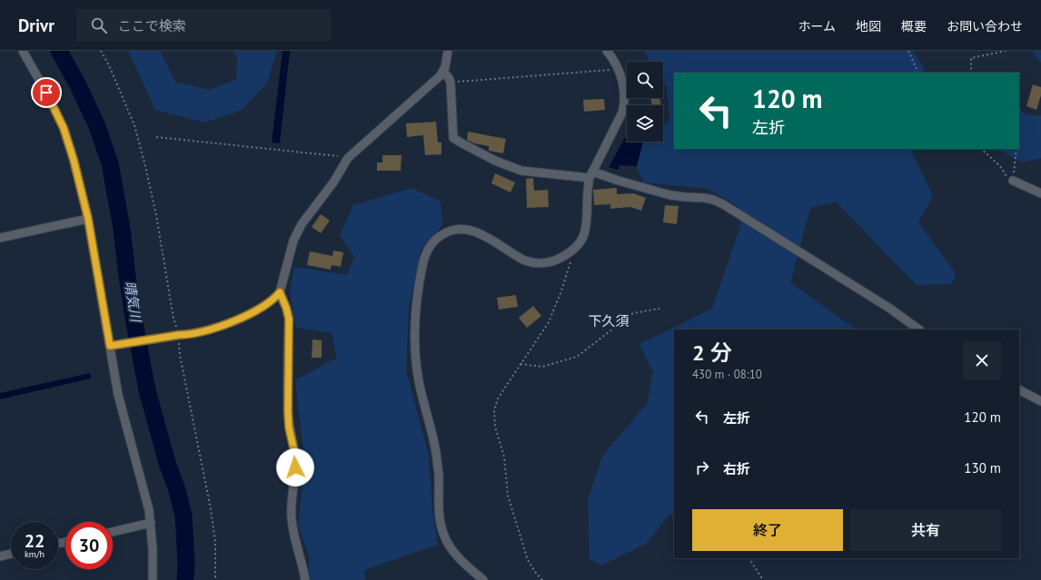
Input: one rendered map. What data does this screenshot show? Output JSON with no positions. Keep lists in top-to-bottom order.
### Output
{
  "districts": ["下久須"],
  "water": ["晴気川"],
  "page": {
    "header": "Drivr",
    "search": "ここで検索",
    "nav": [
      "ホーム",
      "地図",
      "概要",
      "お問い合わせ"
    ],
    "turn": ["120 m", "左折"],
    "heading": ["2 分", "430 m · 08:10"],
    "list": [
      {
        "name": "左折",
        "value": "120 m"
      },
      {
        "name": "右折",
        "value": "130 m"
      }
    ],
    "buttons": ["終了", "共有"],
    "speed": "22 km/h",
    "limit": "30"
  }
}
